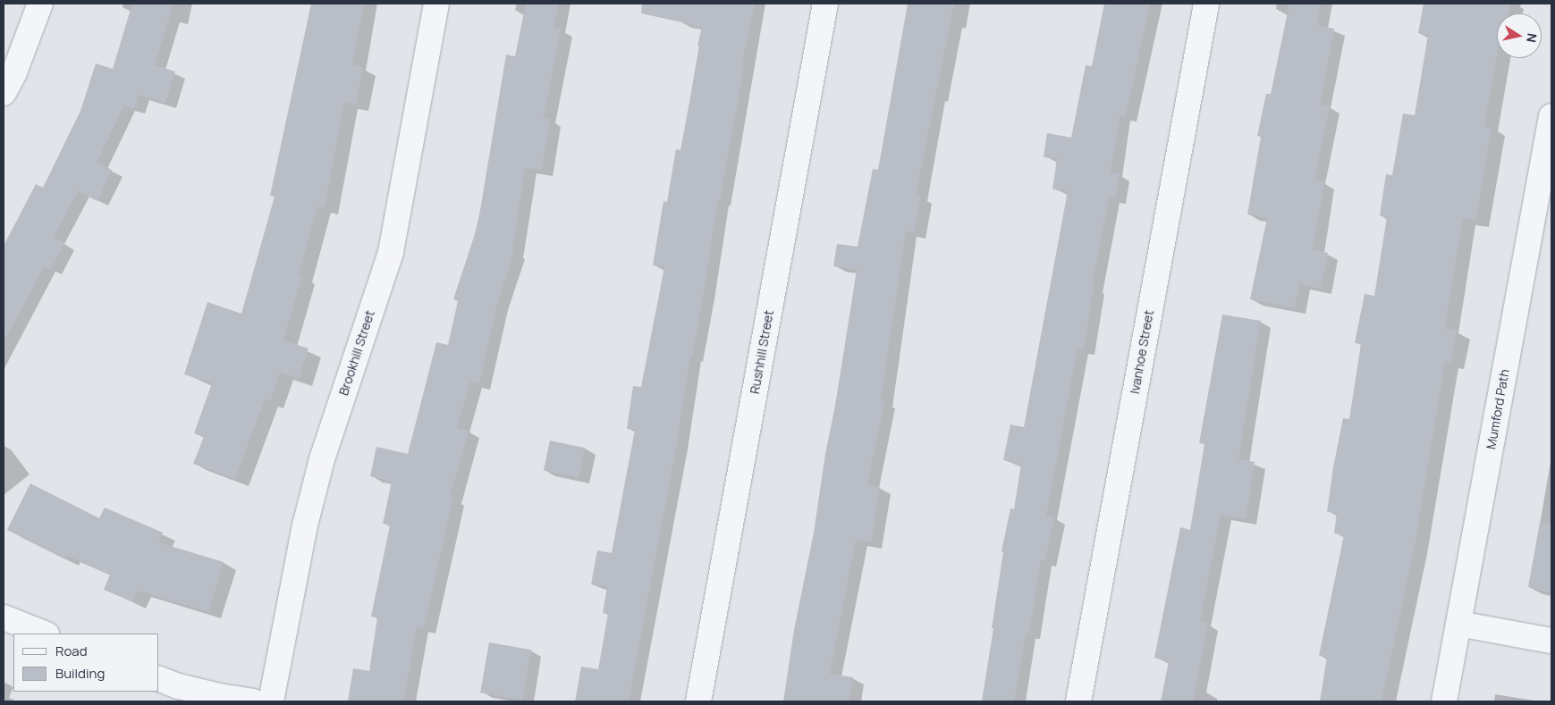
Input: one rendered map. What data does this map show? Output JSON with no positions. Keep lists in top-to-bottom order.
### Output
{
  "streets": {
    "street": [
      "Rushhill Street",
      "Ivanhoe Street",
      "Brookhill Street",
      "Mumford Path"
    ]
  },
  "legend": ["Road", "Building"],
  "north": "right"
}
